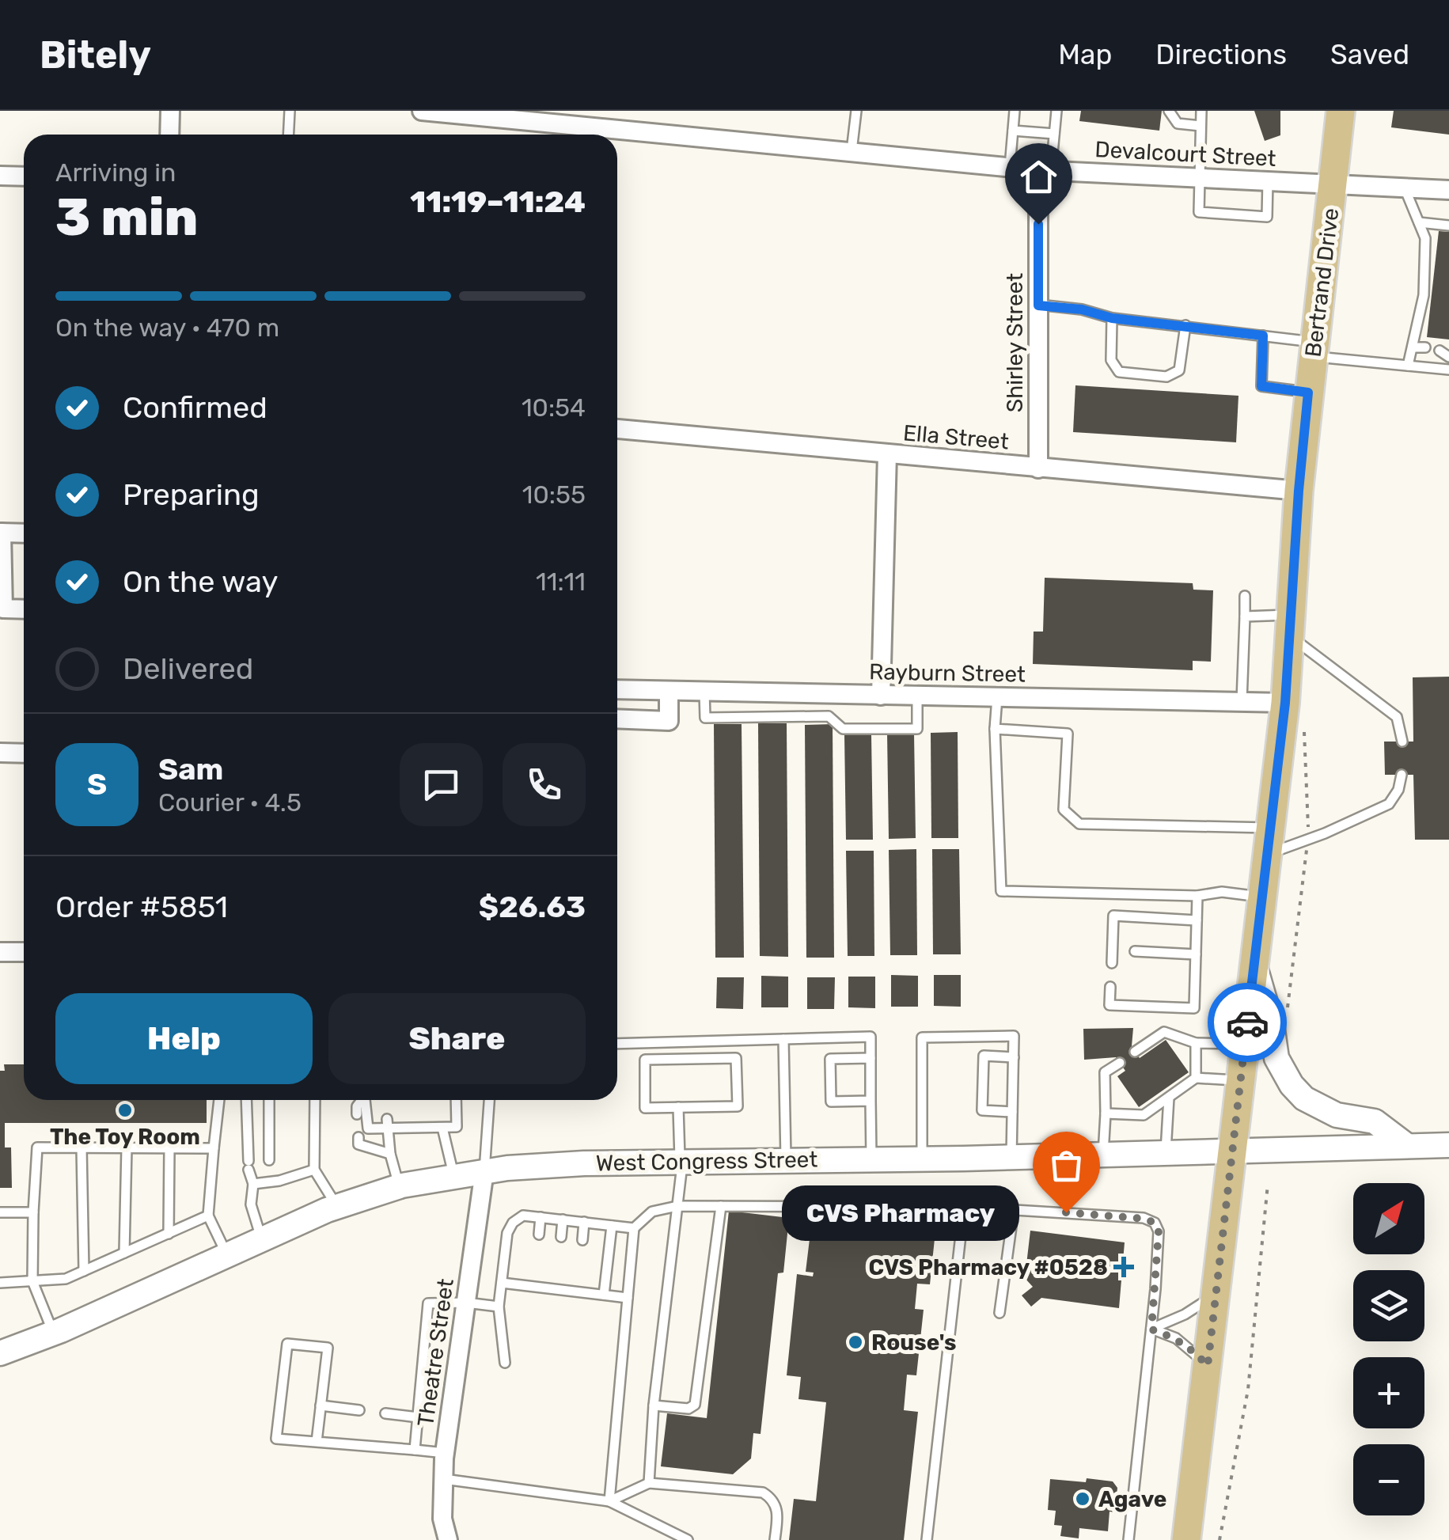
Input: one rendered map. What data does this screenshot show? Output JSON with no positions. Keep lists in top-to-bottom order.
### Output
{
  "streets": {
    "main road": ["Bertrand Drive", "West Congress Street"],
    "street": [
      "Devalcourt Street",
      "Shirley Street",
      "Ella Street",
      "Rayburn Street",
      "Theatre Street"
    ]
  },
  "crossings": [
    ["Devalcourt Street", "Bertrand Drive"],
    ["Devalcourt Street", "Shirley Street"],
    ["Bertrand Drive", "Ella Street"],
    ["Bertrand Drive", "Rayburn Street"],
    ["Bertrand Drive", "West Congress Street"],
    ["Shirley Street", "Ella Street"],
    ["West Congress Street", "Theatre Street"]
  ],
  "places": {
    "other": [
      "The Toy Room",
      "CVS Pharmacy",
      "Rouse's",
      "Agave"
    ],
    "health": ["CVS Pharmacy #0528"]
  },
  "north": "top right",
  "page": {
    "header": "Bitely",
    "nav": ["Map", "Directions", "Saved"],
    "heading": ["3 min", "Arriving in", "11:19–11:24"],
    "panel": [
      "Sam",
      "Courier · 4.5",
      "Order #5851",
      "$26.63"
    ],
    "bar": "On the way · 470 m",
    "list": [
      ["Confirmed", "10:54"],
      ["Preparing", "10:55"],
      ["On the way", "11:11"],
      "Delivered"
    ],
    "round": "S",
    "buttons": ["Help", "Share"],
    "map_buttons": ["+", "−"],
    "bubble": "CVS Pharmacy"
  }
}
